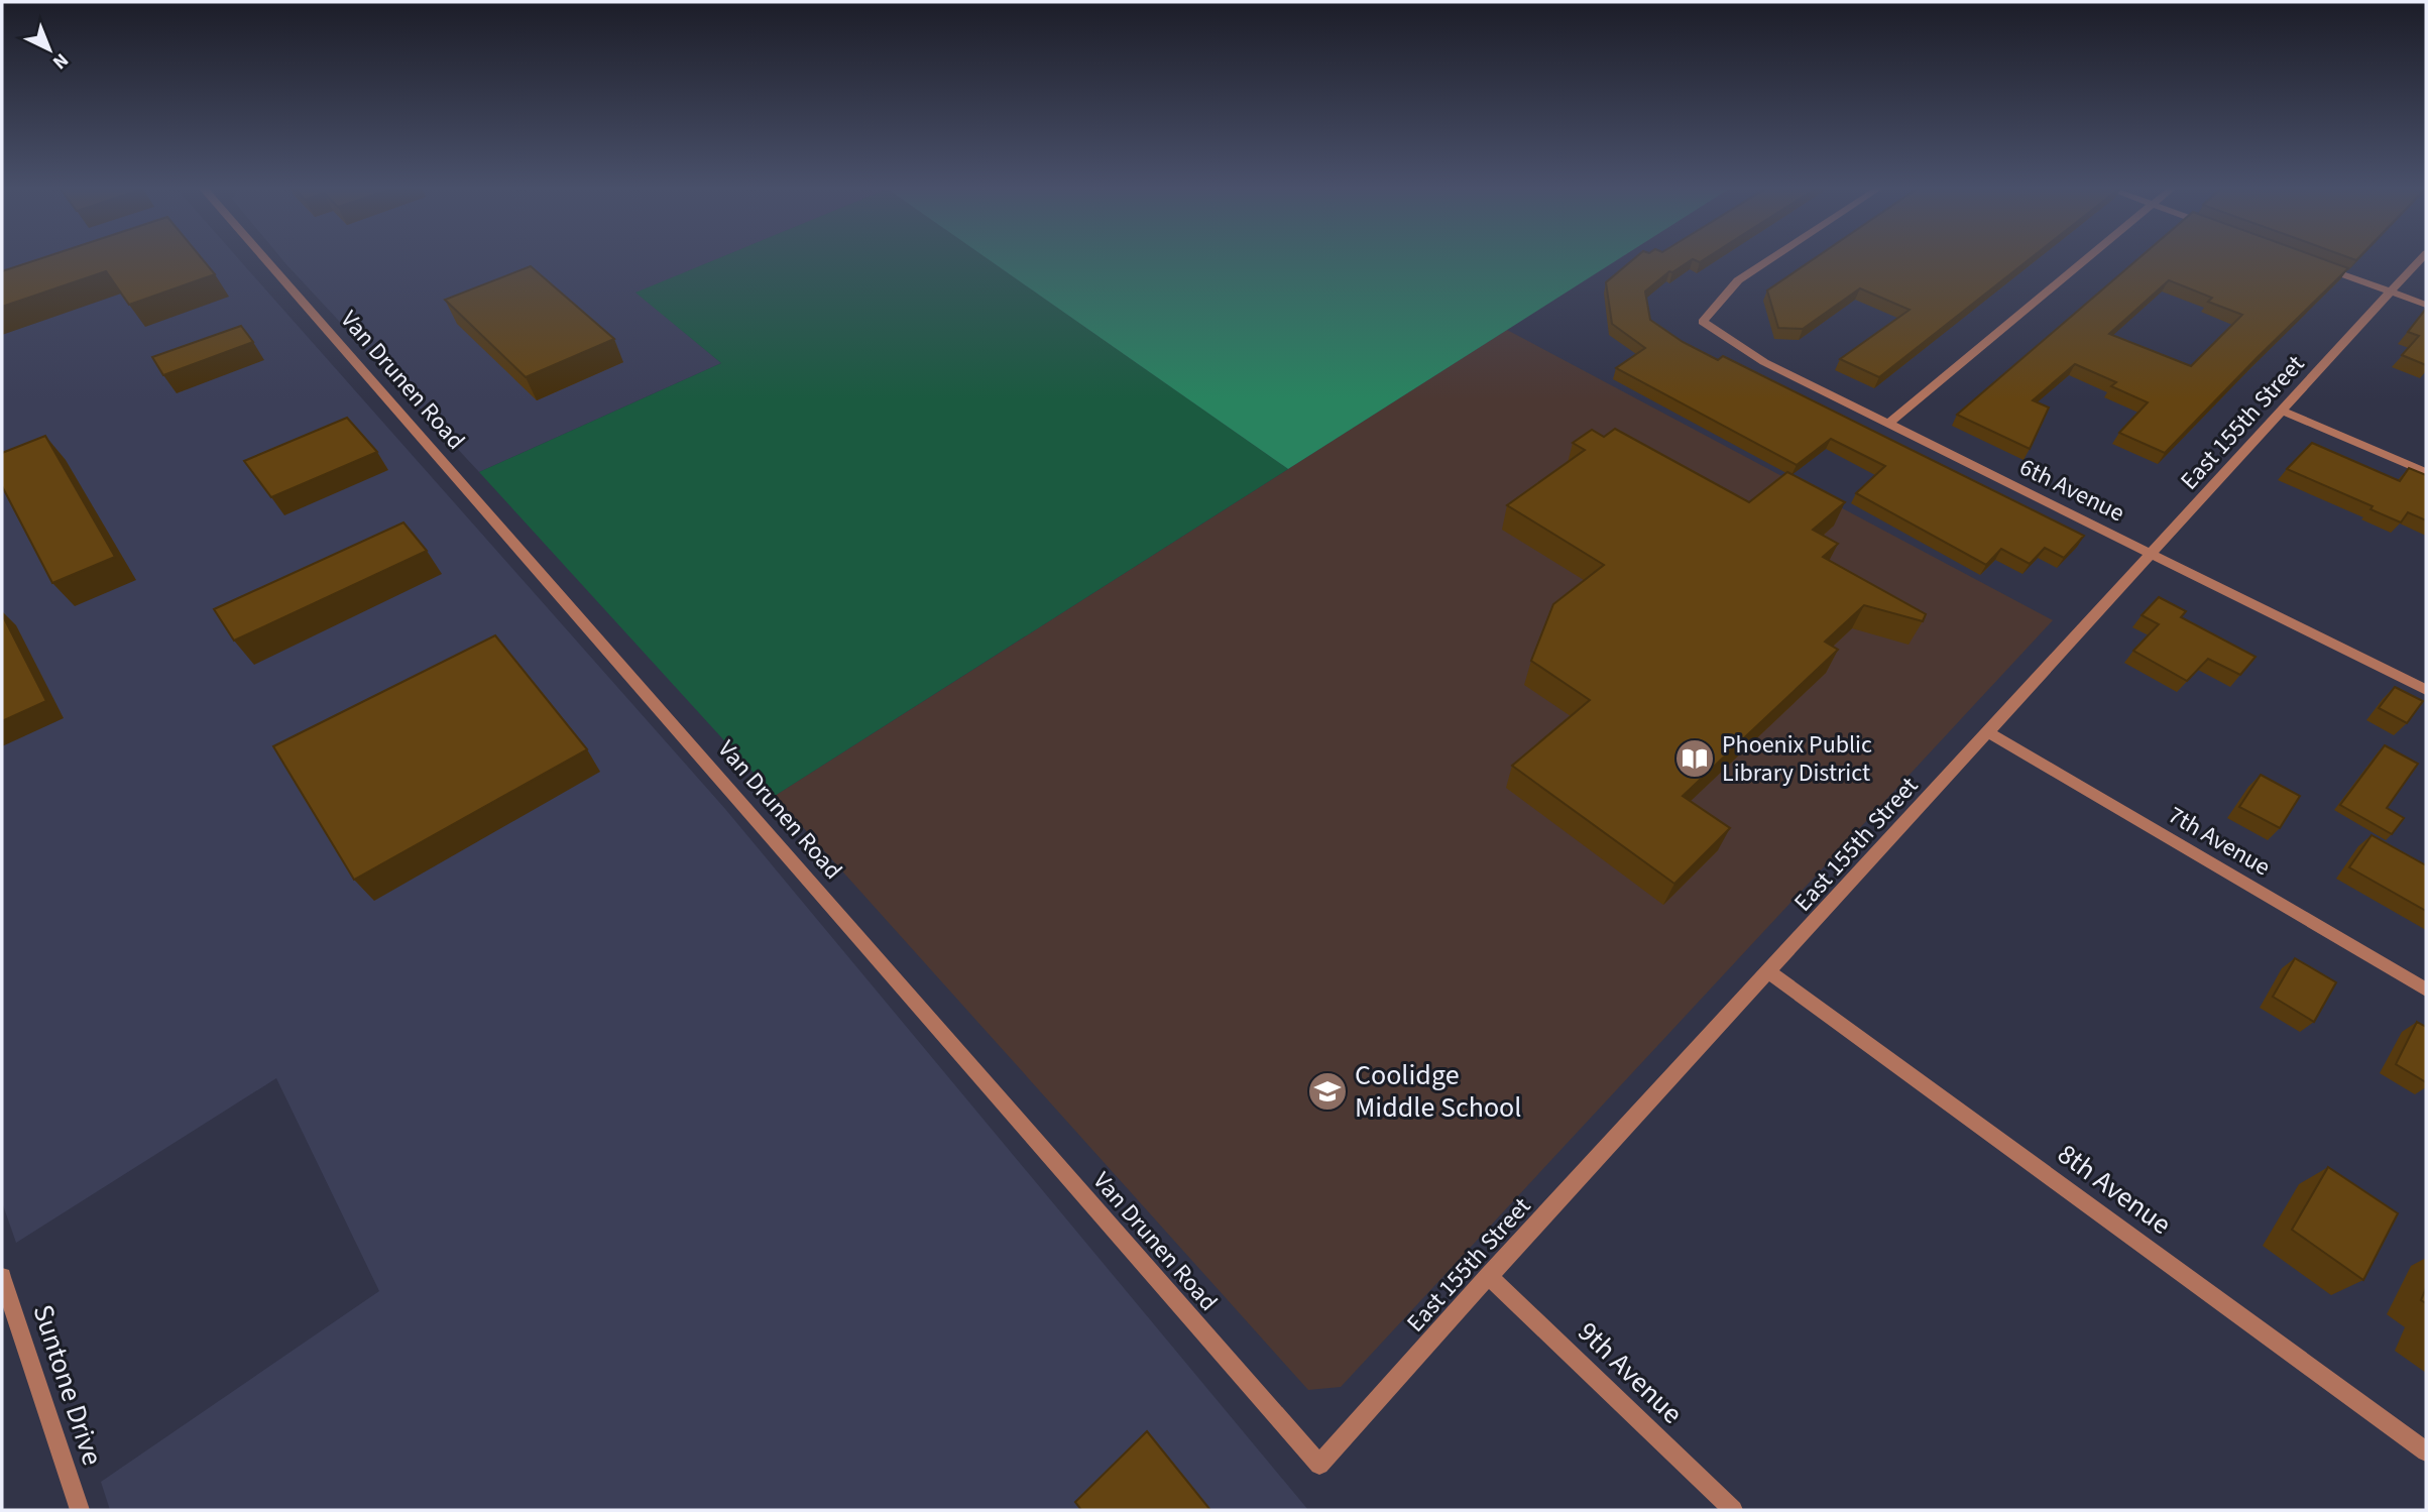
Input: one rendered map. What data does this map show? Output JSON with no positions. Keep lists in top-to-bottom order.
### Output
{
  "streets": {
    "street": [
      "Van Drunen Road",
      "East 155th Street",
      "6th Avenue",
      "7th Avenue",
      "8th Avenue",
      "9th Avenue",
      "Suntone Drive"
    ]
  },
  "crossings": [
    ["Van Drunen Road", "East 155th Street"],
    ["East 155th Street", "6th Avenue"],
    ["East 155th Street", "7th Avenue"],
    ["East 155th Street", "8th Avenue"],
    ["East 155th Street", "9th Avenue"]
  ],
  "places": {
    "library": ["Phoenix Public Library District"],
    "school or university": ["Coolidge Middle School"]
  },
  "north": "bottom right"
}
